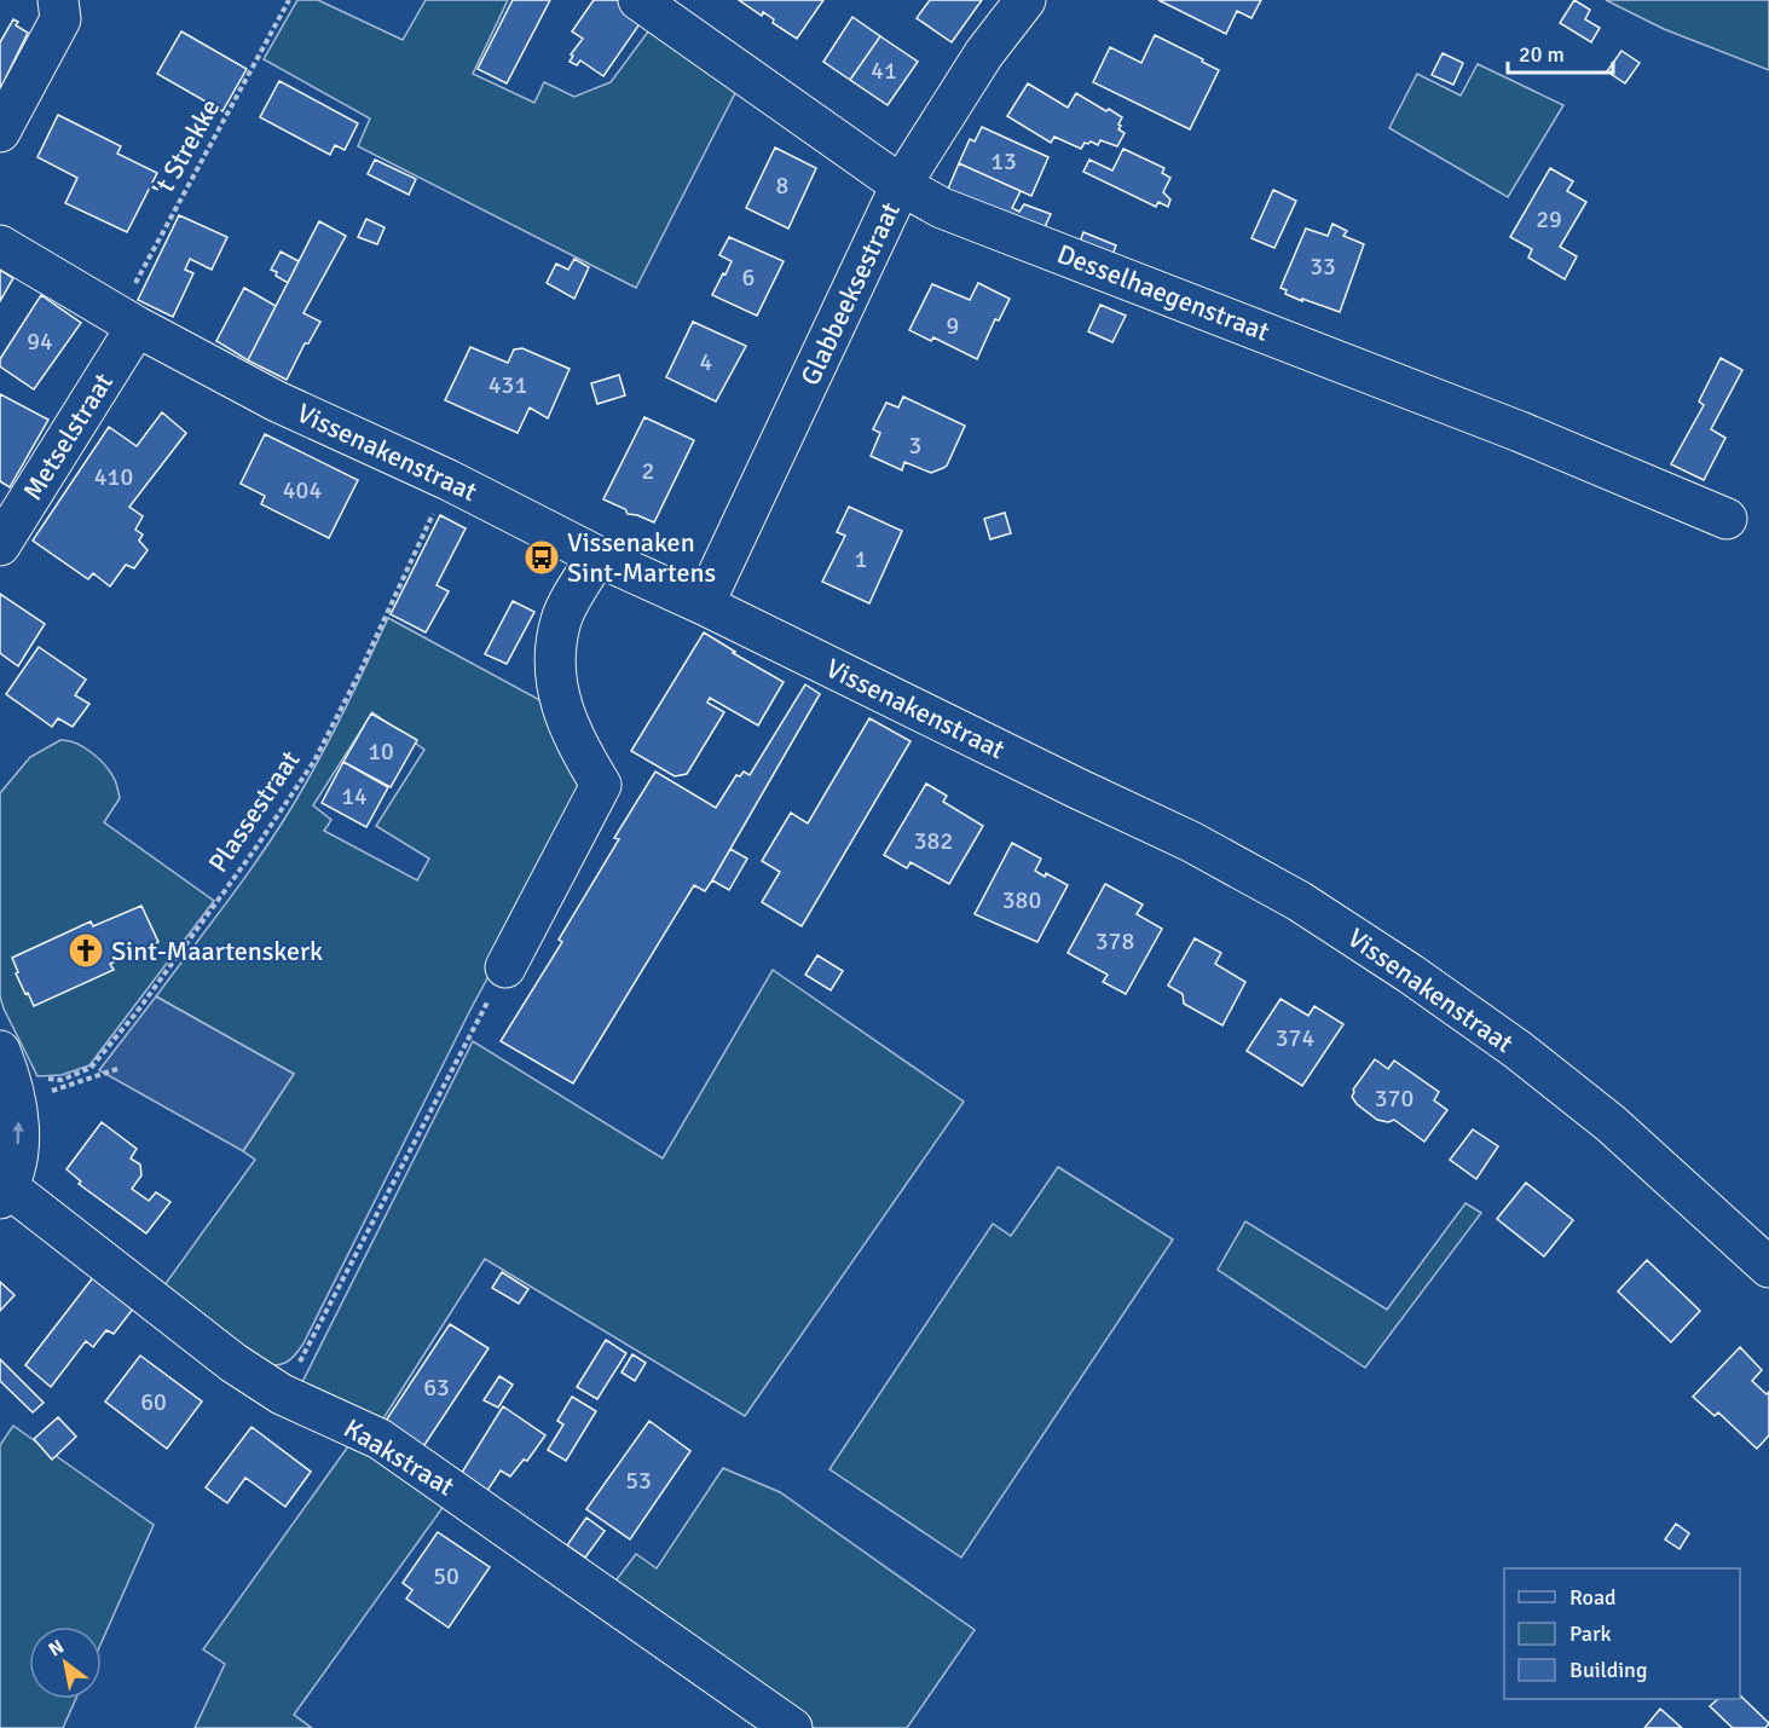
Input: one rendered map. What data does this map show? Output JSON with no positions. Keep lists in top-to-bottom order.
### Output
{
  "streets": {
    "street": [
      "Desselhaegenstraat",
      "Glabbeeksestraat",
      "Metselstraat",
      "Vissenakenstraat",
      "Kaakstraat"
    ],
    "path": ["'t Strekke", "Plassestraat"]
  },
  "crossings": [
    ["'t Strekke", "Metselstraat"],
    ["'t Strekke", "Vissenakenstraat"],
    ["Desselhaegenstraat", "Glabbeeksestraat"],
    ["Glabbeeksestraat", "Vissenakenstraat"],
    ["Metselstraat", "Vissenakenstraat"],
    ["Vissenakenstraat", "Plassestraat"]
  ],
  "places": {
    "bus stop": ["Vissenaken Sint-Martens"],
    "church": ["Sint-Maartenskerk"]
  },
  "house_numbers": [
    "41",
    "13",
    "8",
    "29",
    "33",
    "6",
    "9",
    "94",
    "4",
    "431",
    "3",
    "2",
    "410",
    "404",
    "1",
    "10",
    "14",
    "382",
    "380",
    "378",
    "374",
    "370",
    "63",
    "60",
    "53",
    "50"
  ],
  "legend": ["Road", "Park", "Building"],
  "scale_bar": "20 m",
  "north": "top left"
}
